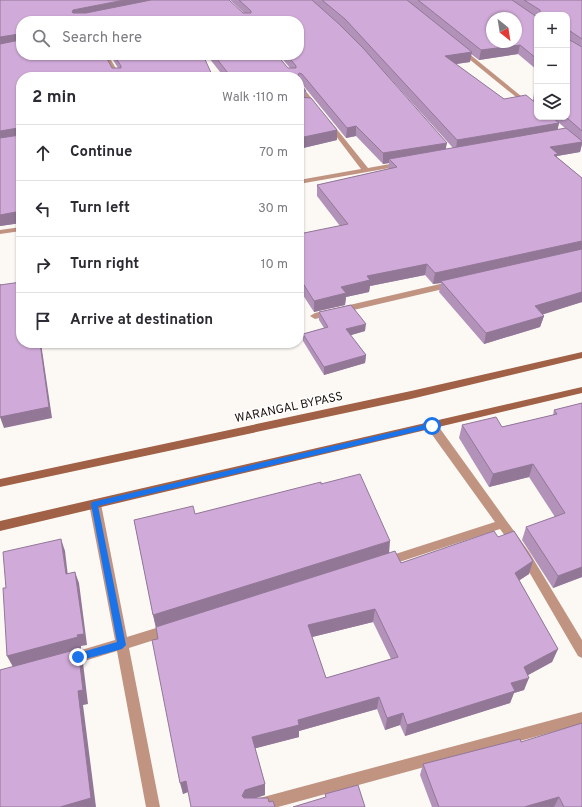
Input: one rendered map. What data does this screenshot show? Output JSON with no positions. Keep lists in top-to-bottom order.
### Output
{
  "streets": {
    "main road": ["WARANGAL BYPASS"]
  },
  "north": "bottom right",
  "page": {
    "map_buttons": ["+", "−"],
    "search": "Search here",
    "heading": ["2 min", "Walk · 110 m"],
    "list": [
      ["Continue", "70 m"],
      ["Turn left", "30 m"],
      ["Turn right", "10 m"],
      "Arrive at destination"
    ]
  }
}
